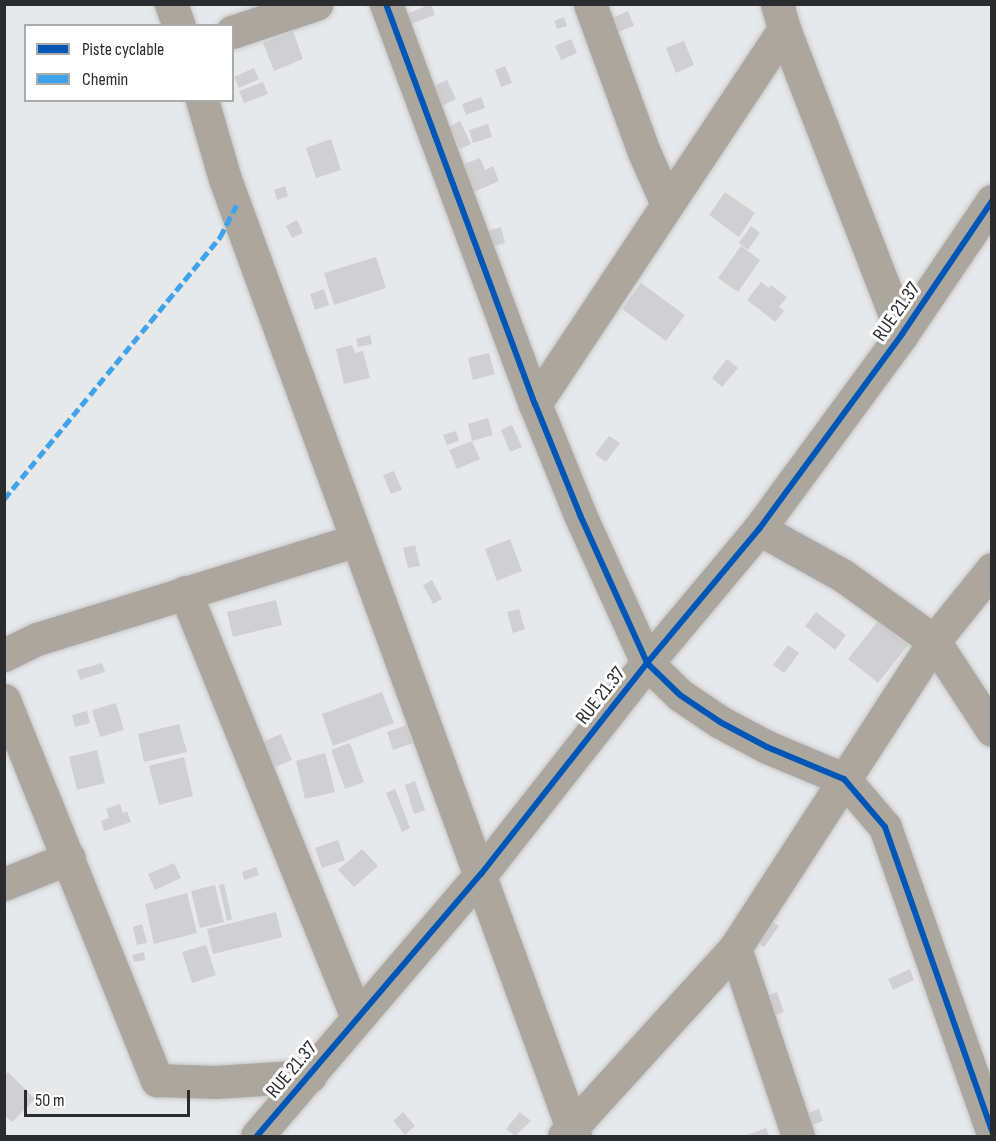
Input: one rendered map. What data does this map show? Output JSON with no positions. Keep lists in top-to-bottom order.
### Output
{
  "streets": {
    "street": ["RUE 21.37"]
  },
  "legend": ["Piste cyclable", "Chemin"],
  "scale_bar": "50 m"
}
